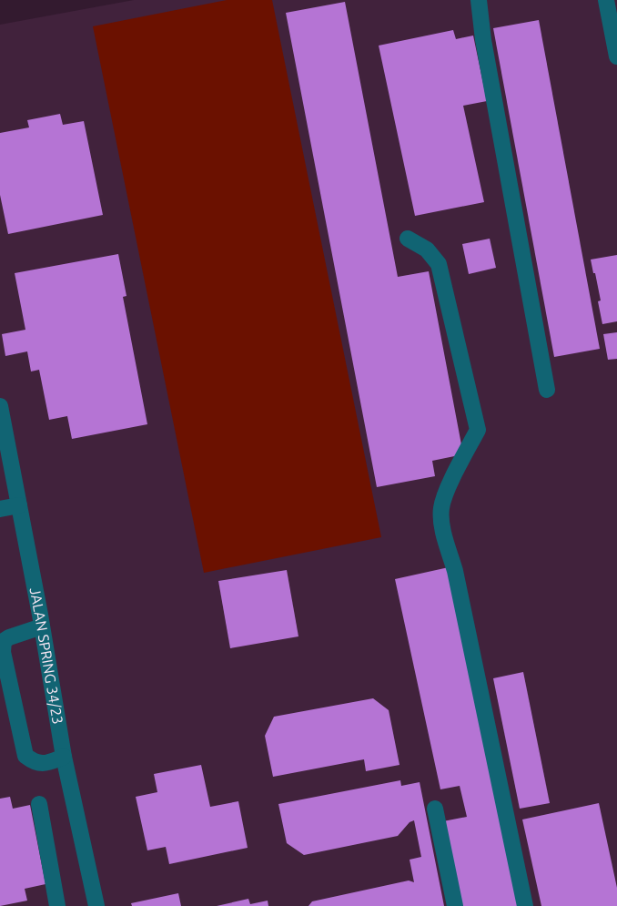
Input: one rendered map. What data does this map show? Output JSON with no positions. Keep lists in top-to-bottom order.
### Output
{
  "streets": {
    "lane": ["JALAN SPRING 34/23"]
  }
}
